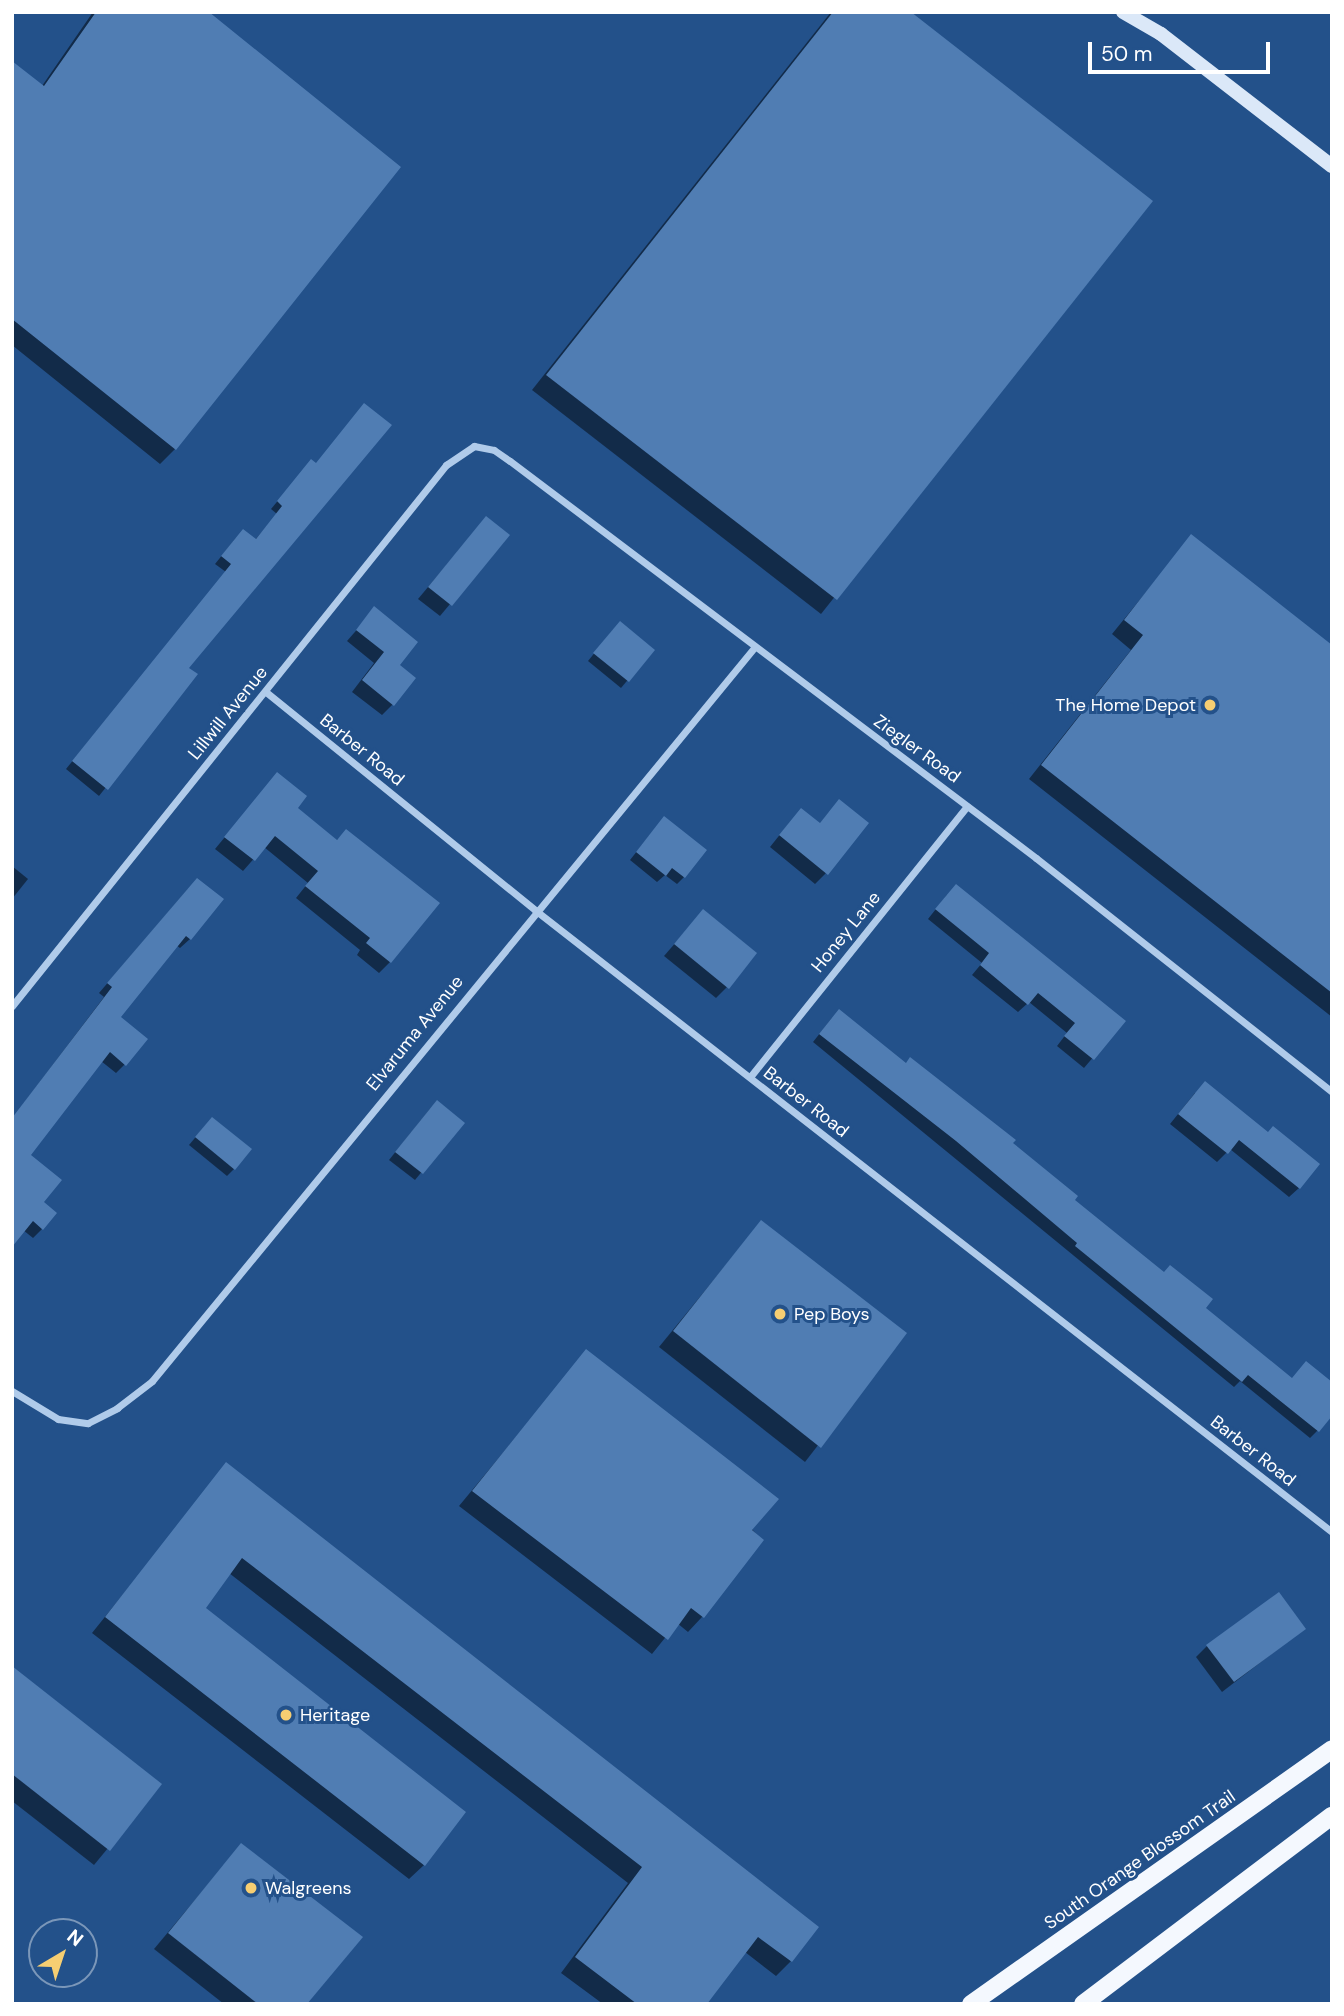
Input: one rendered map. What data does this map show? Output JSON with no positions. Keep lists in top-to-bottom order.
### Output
{
  "streets": {
    "main road": ["South Orange Blossom Trail"],
    "street": [
      "Lillwill Avenue",
      "Ziegler Road",
      "Barber Road",
      "Honey Lane",
      "Elvaruma Avenue"
    ]
  },
  "crossings": [
    ["Lillwill Avenue", "Ziegler Road"],
    ["Lillwill Avenue", "Barber Road"],
    ["Ziegler Road", "Honey Lane"],
    ["Ziegler Road", "Elvaruma Avenue"],
    ["Barber Road", "Honey Lane"],
    ["Barber Road", "Elvaruma Avenue"]
  ],
  "places": [
    "The Home Depot",
    "Pep Boys",
    "Heritage",
    "Walgreens"
  ],
  "scale_bar": "50 m",
  "north": "top right"
}
